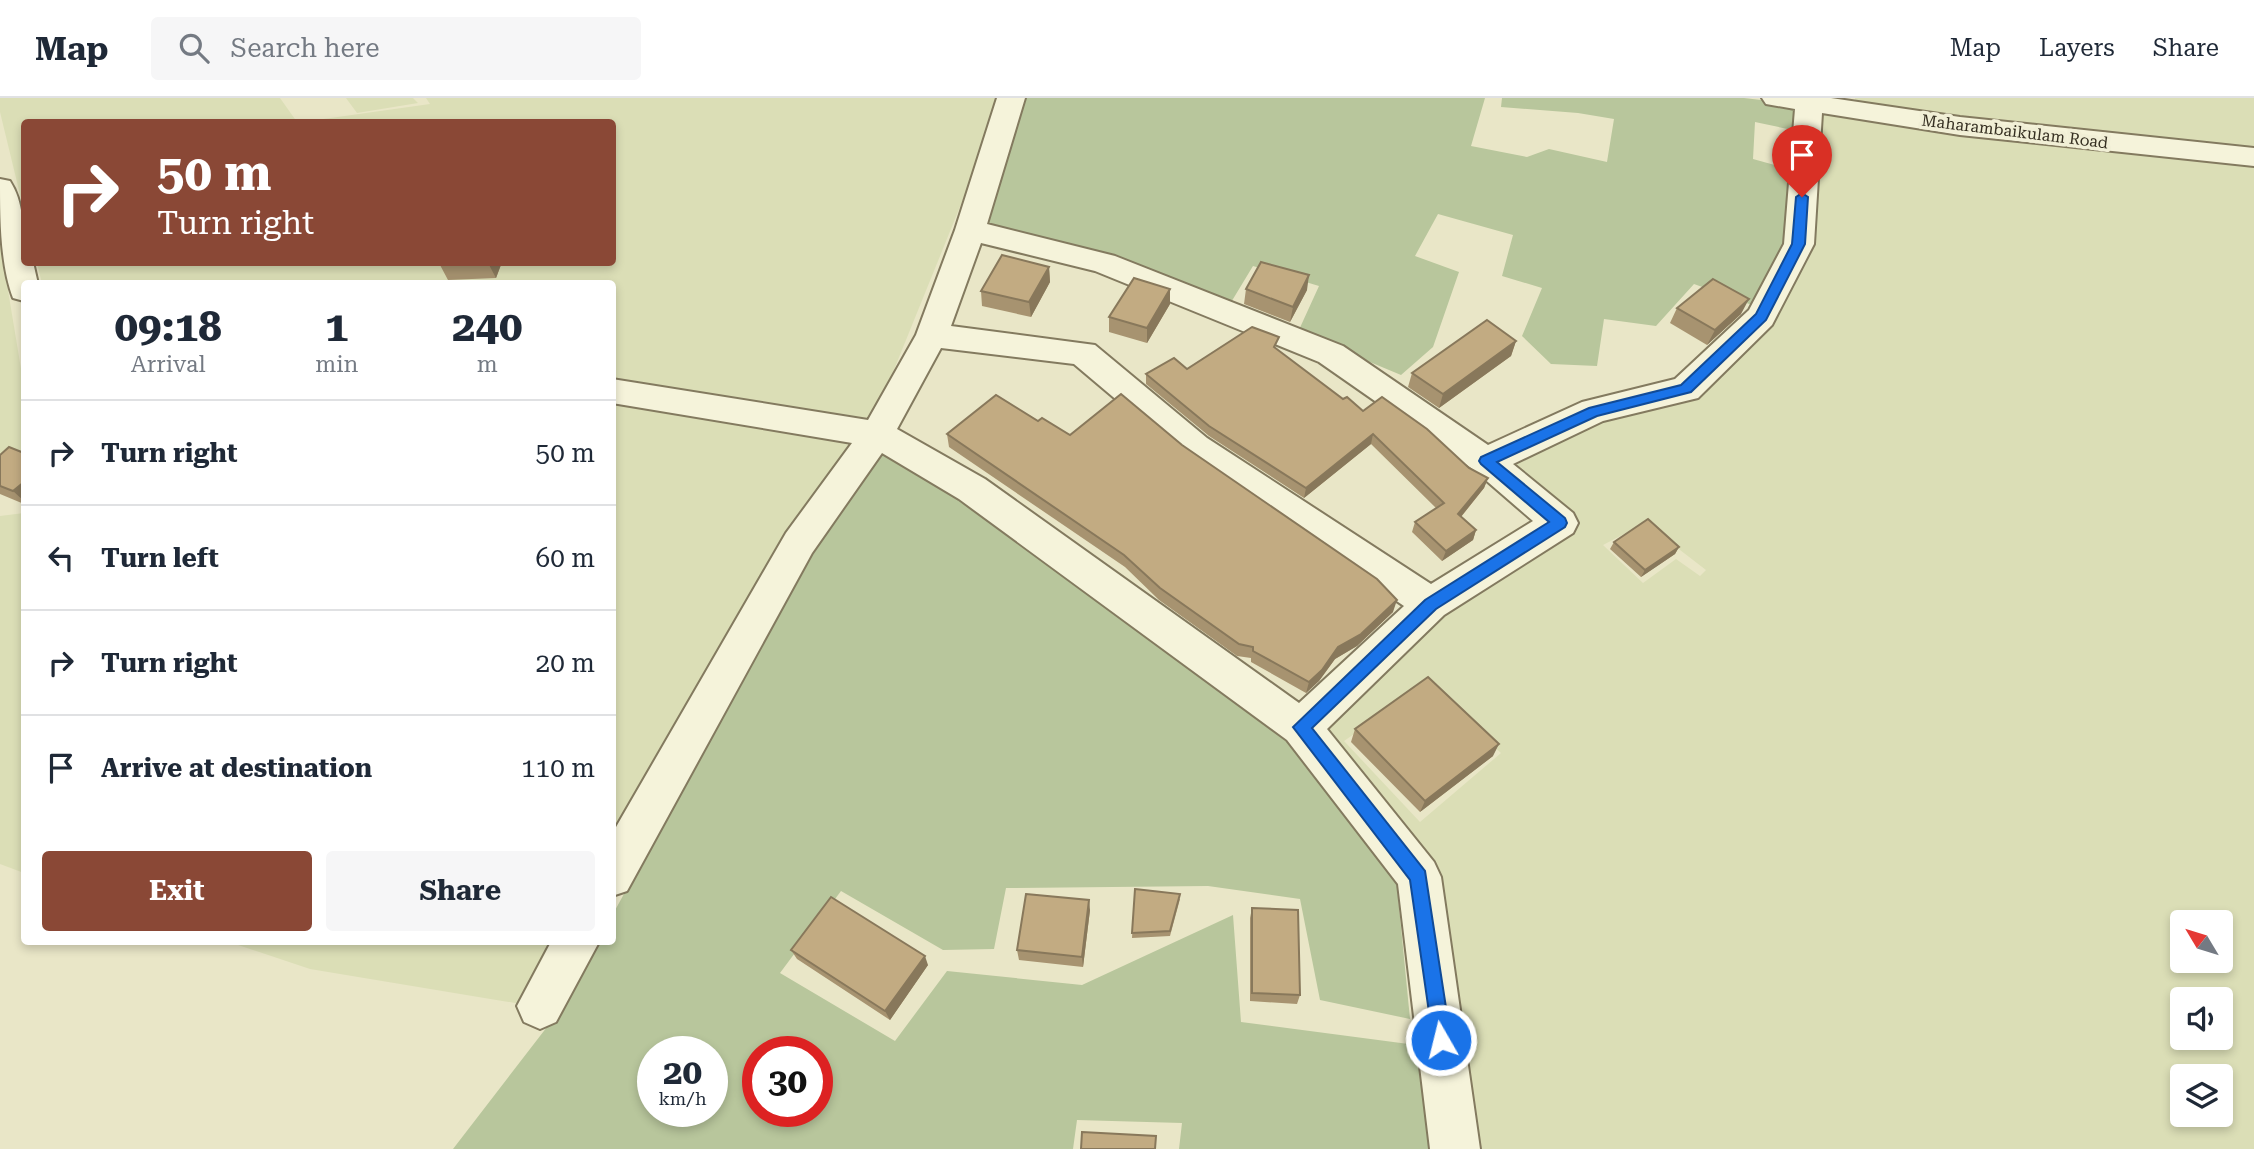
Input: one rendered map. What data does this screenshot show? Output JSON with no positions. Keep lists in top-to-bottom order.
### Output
{
  "streets": {
    "street": ["Maharambaikulam Road"]
  },
  "north": "top left",
  "page": {
    "header": "Map",
    "search": "Search here",
    "nav": ["Map", "Layers", "Share"],
    "turn": ["50 m", "Turn right"],
    "eta": [
      "09:18",
      "Arrival",
      "1",
      "min",
      "240",
      "m"
    ],
    "list": [
      {
        "name": "Turn right",
        "value": "50 m"
      },
      {
        "name": "Turn left",
        "value": "60 m"
      },
      {
        "name": "Turn right",
        "value": "20 m"
      },
      {
        "name": "Arrive at destination",
        "value": "110 m"
      }
    ],
    "buttons": ["Exit", "Share"],
    "speed": "20 km/h",
    "limit": "30"
  }
}
